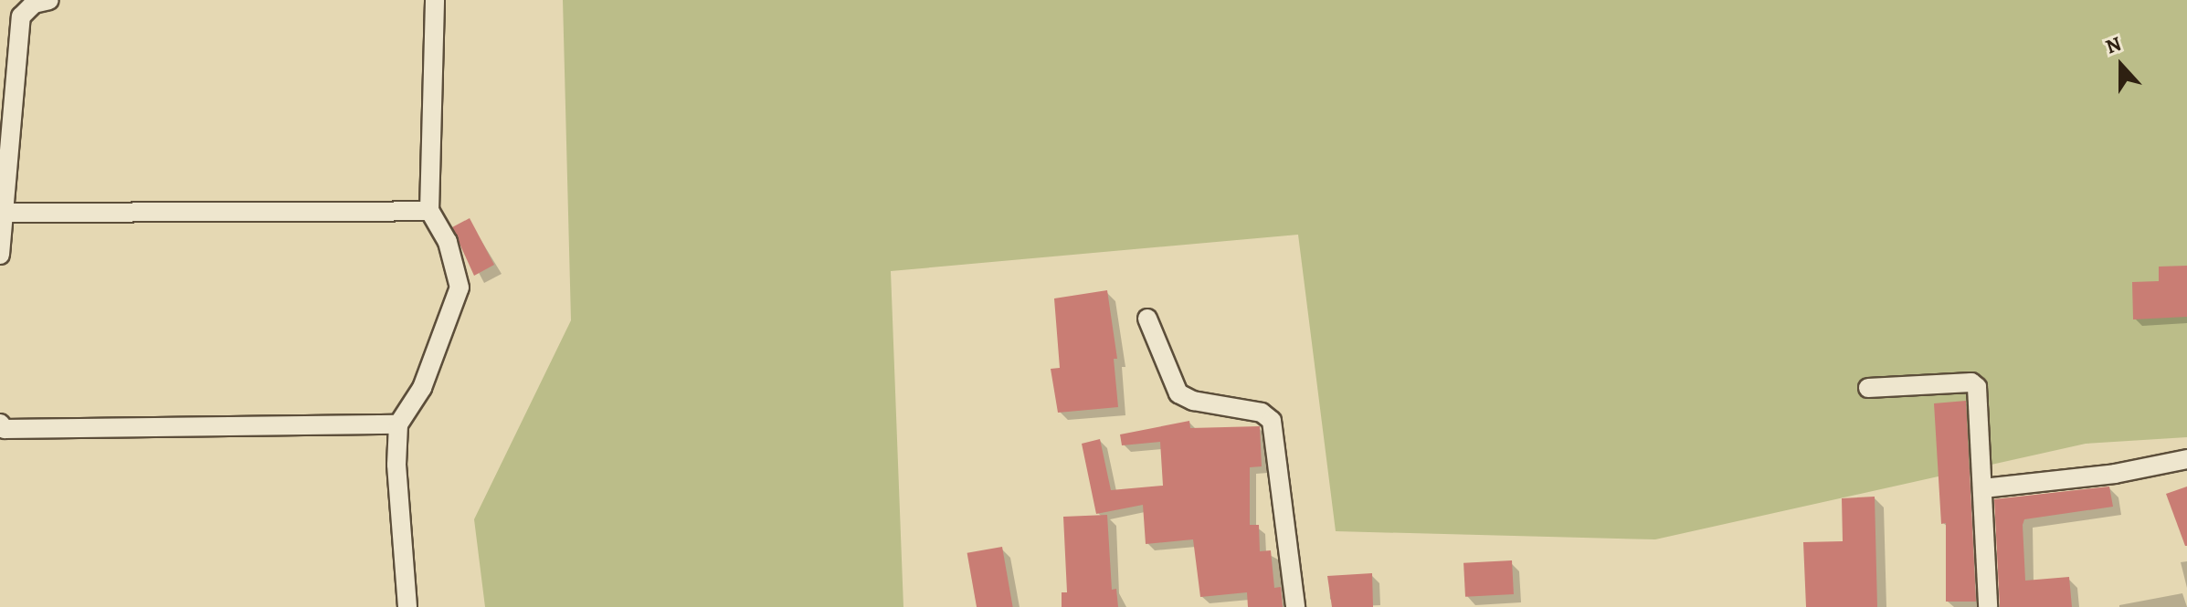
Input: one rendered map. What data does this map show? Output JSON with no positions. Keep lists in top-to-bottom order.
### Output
{
  "north": "top"
}
